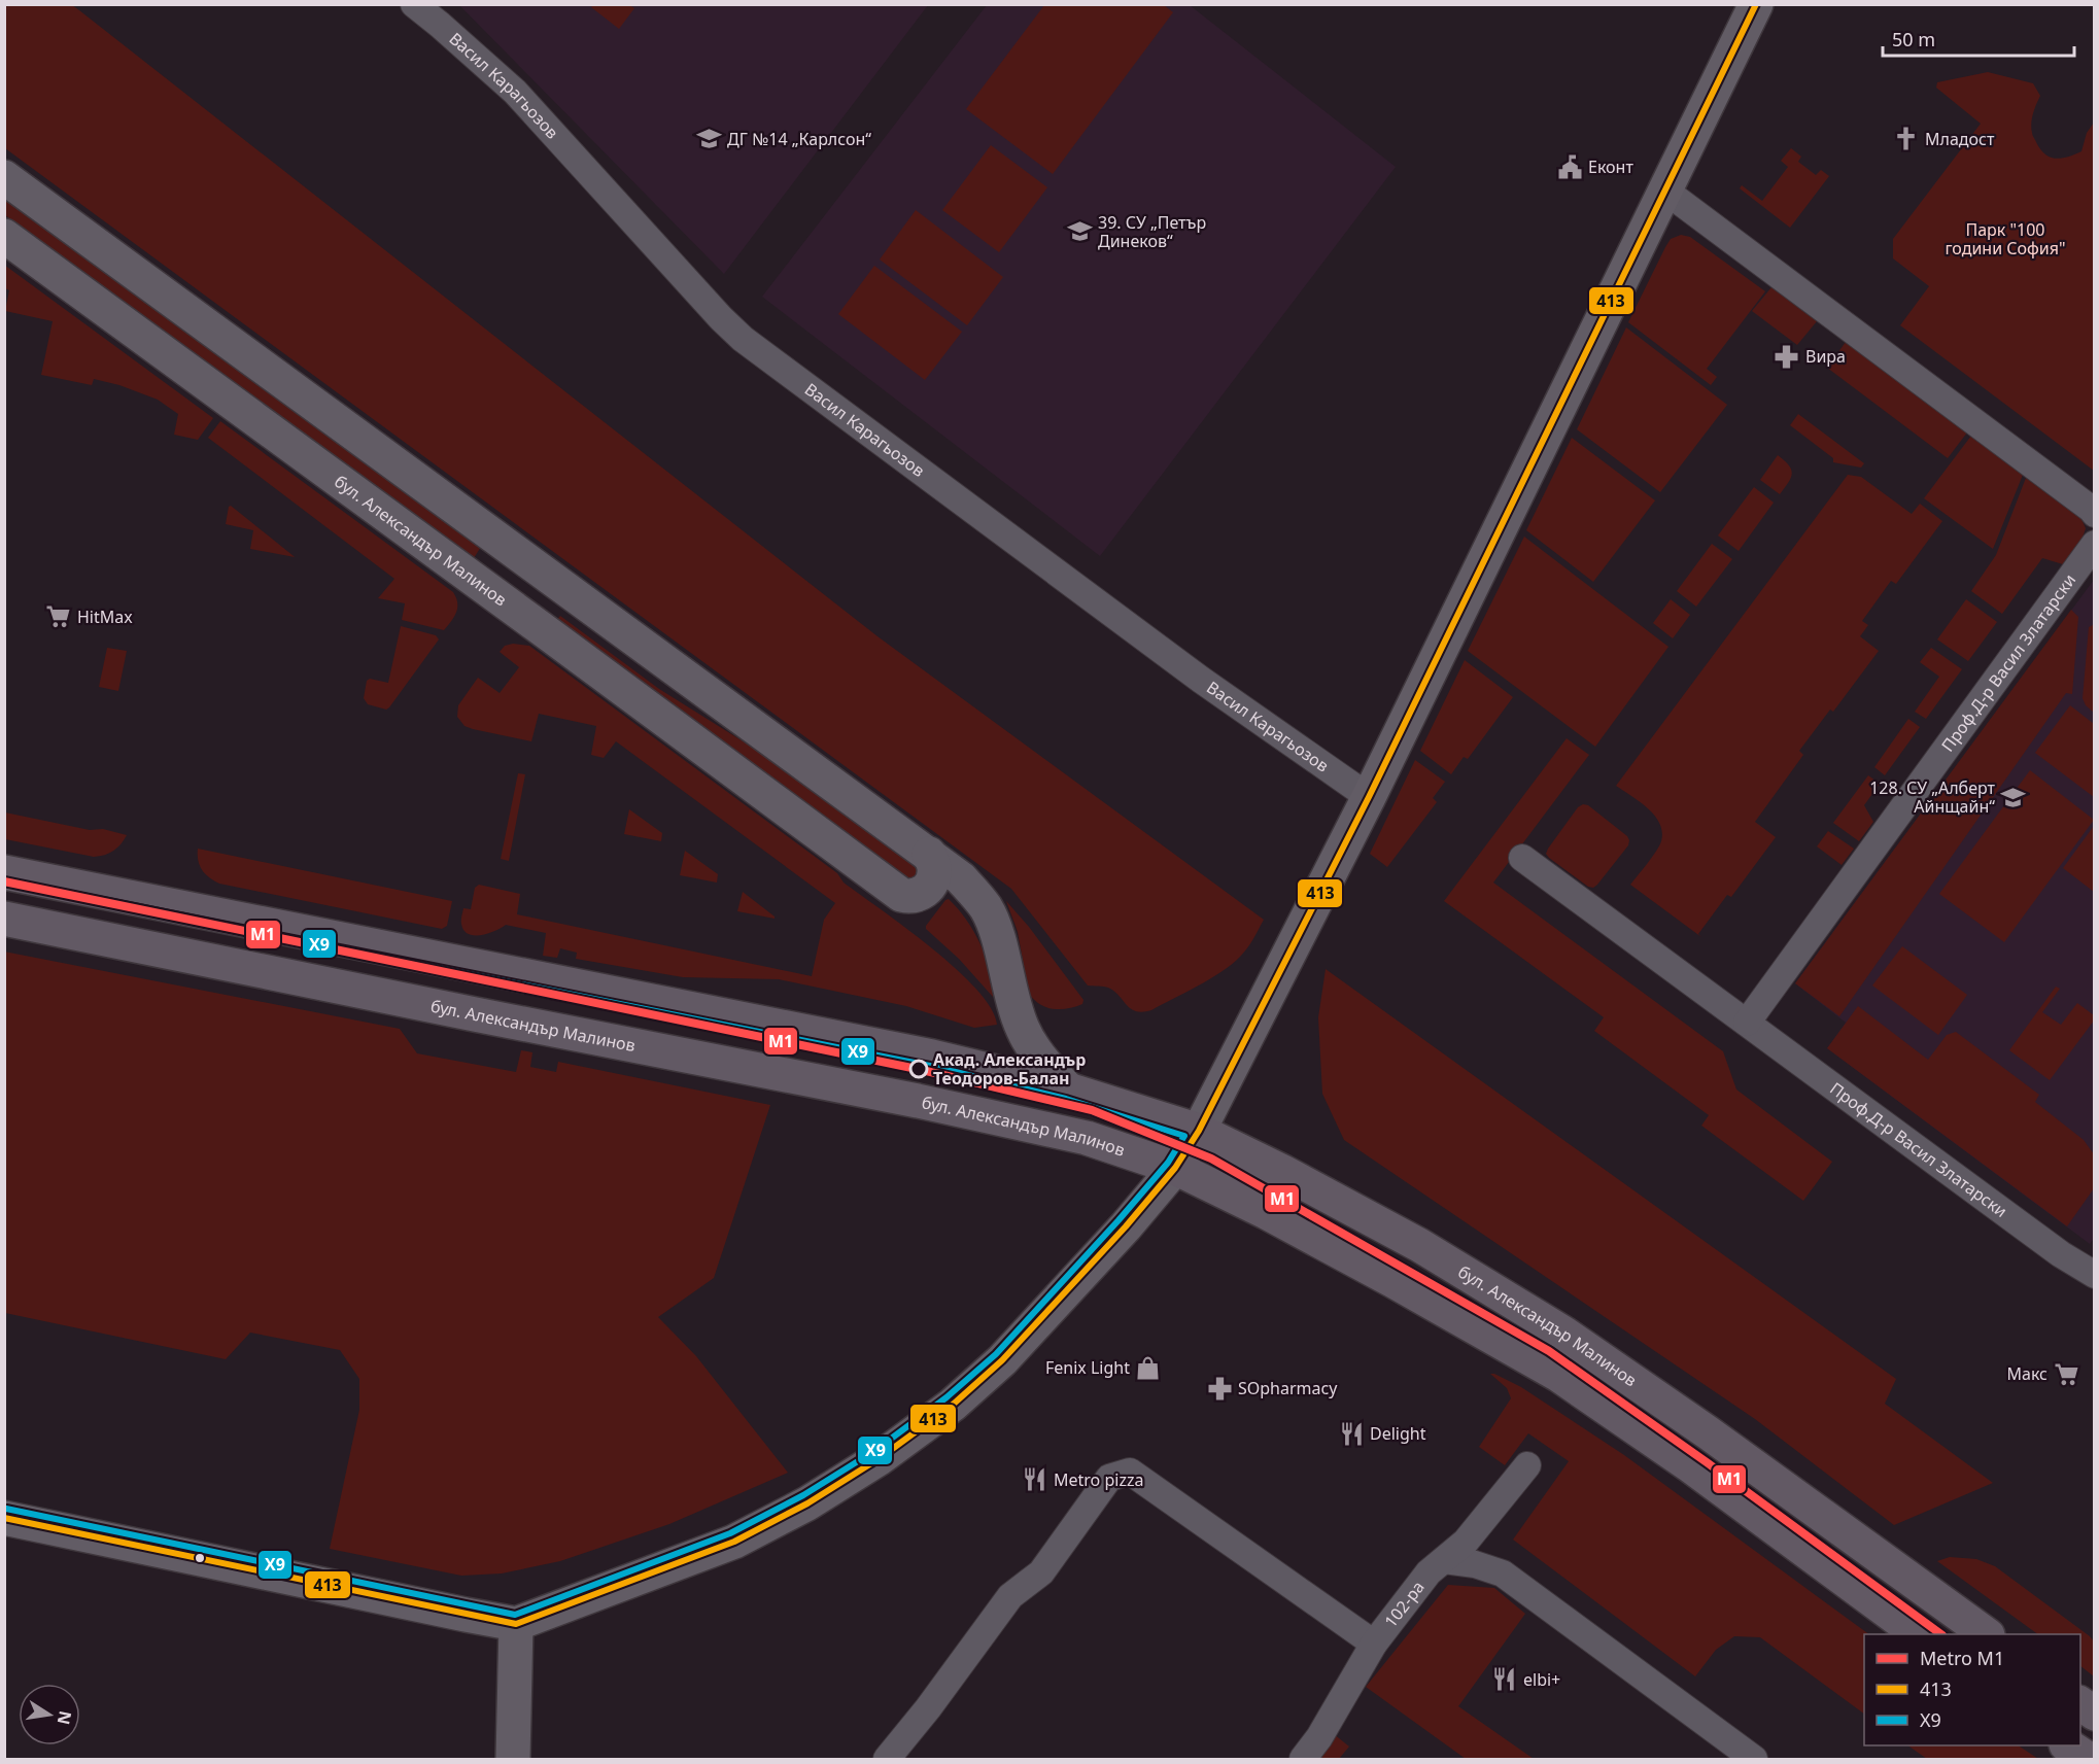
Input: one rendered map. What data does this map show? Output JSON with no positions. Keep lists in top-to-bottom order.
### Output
{
  "streets": {
    "main road": ["бул. Александър Малинов"],
    "street": ["Васил Карагьозов", "Проф.Д-р Васил Златарски", "102-ра"]
  },
  "parks": ["Парк \"100 години София\""],
  "places": {
    "school or university": ["ДГ №14 „Карлсон“", "39. СУ „Петър Динеков“", "128. СУ „Алберт Айнщайн“"],
    "church": ["Младост"],
    "public building": ["Еконт"],
    "pharmacy": ["Вира", "SOpharmacy"],
    "supermarket": ["HitMax", "Макс"],
    "other": ["Акад. Александър Теодоров-Балан"],
    "shop": ["Fenix Light"],
    "restaurant": ["Delight", "Metro pizza", "elbi+"]
  },
  "lines": ["transit line 413", "metro line M1", "transit line Х9"],
  "legend": ["Metro M1", "413", "Х9"],
  "scale_bar": "50 m",
  "north": "right"
}
